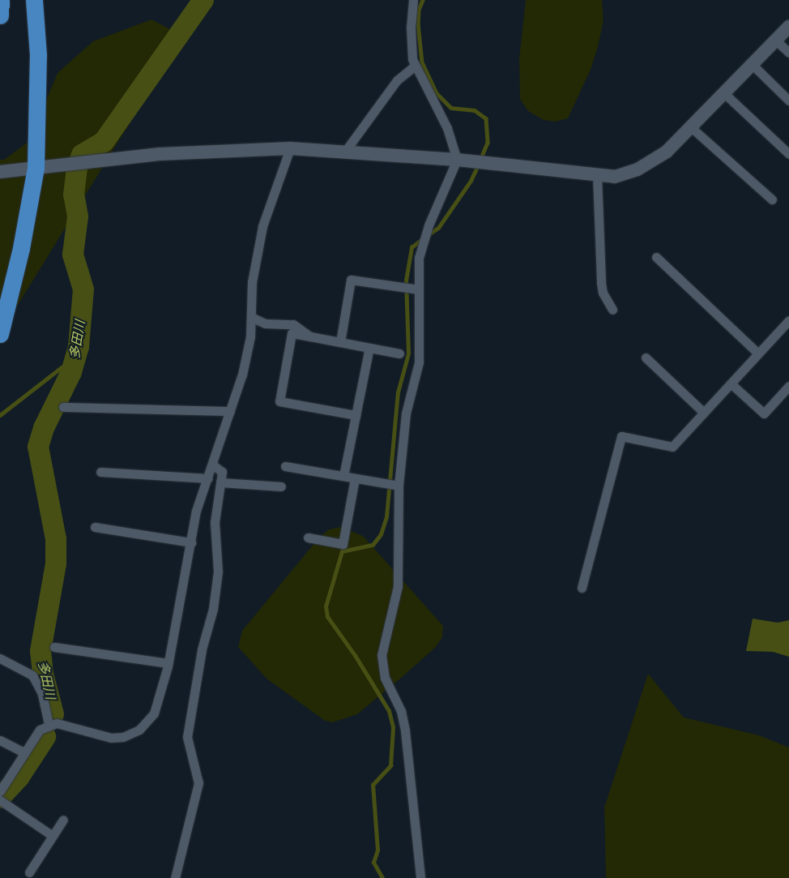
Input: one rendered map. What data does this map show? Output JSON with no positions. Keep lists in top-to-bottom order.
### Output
{
  "water": ["多田川"]
}
